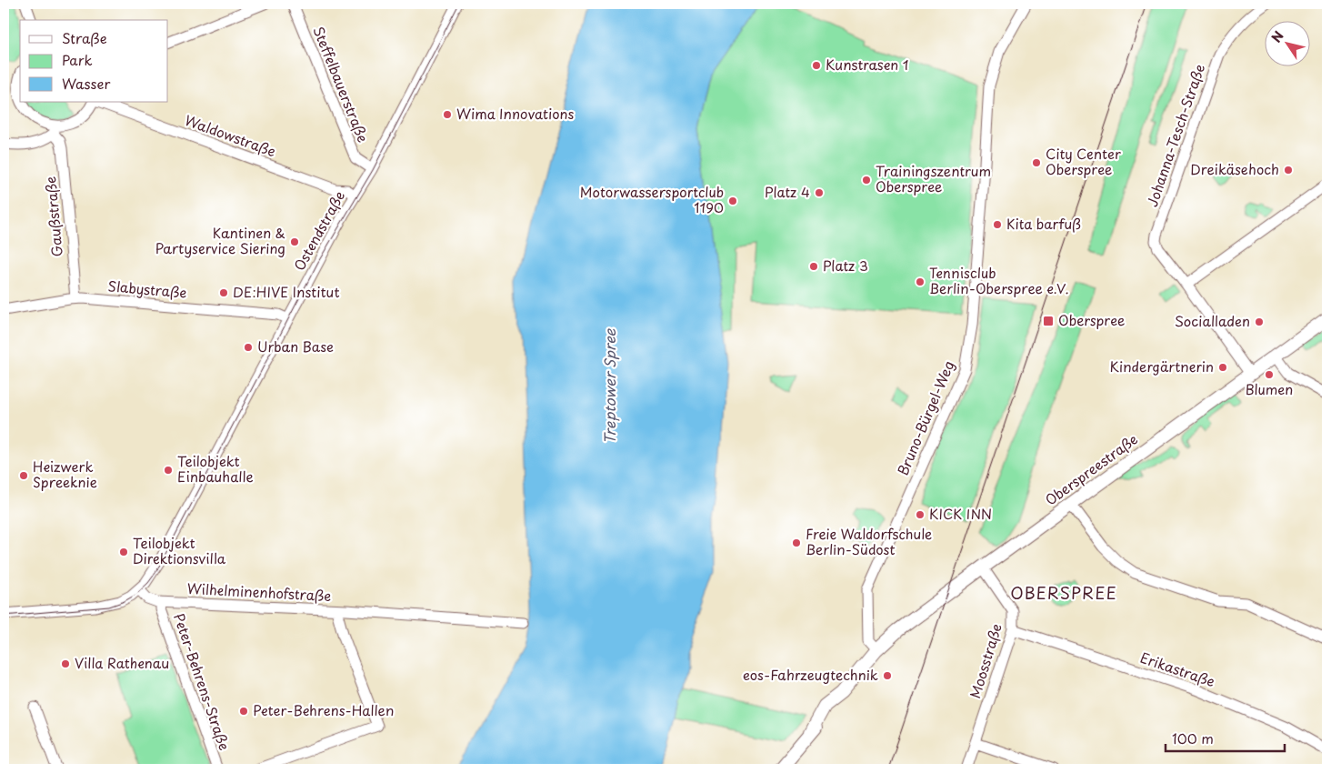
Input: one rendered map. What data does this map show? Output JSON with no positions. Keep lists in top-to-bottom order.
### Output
{
  "streets": {
    "main road": ["Oberspreestraße"],
    "street": [
      "Steffelbauerstraße",
      "Johanna-Tesch-Straße",
      "Waldowstraße",
      "Gaußstraße",
      "Ostendstraße",
      "Slabystraße",
      "Bruno-Bürgel-Weg",
      "Wilhelminenhofstraße",
      "Moosstraße",
      "Erikastraße",
      "Peter-Behrens-Straße"
    ]
  },
  "crossings": [
    ["Steffelbauerstraße", "Ostendstraße"],
    ["Johanna-Tesch-Straße", "Oberspreestraße"],
    ["Waldowstraße", "Ostendstraße"],
    ["Gaußstraße", "Slabystraße"],
    ["Ostendstraße", "Slabystraße"],
    ["Ostendstraße", "Wilhelminenhofstraße"],
    ["Bruno-Bürgel-Weg", "Oberspreestraße"],
    ["Oberspreestraße", "Moosstraße"],
    ["Wilhelminenhofstraße", "Peter-Behrens-Straße"],
    ["Moosstraße", "Erikastraße"]
  ],
  "districts": ["OBERSPREE"],
  "water": ["Treptower Spree"],
  "places": {
    "other": [
      "Kunstrasen 1",
      "Wima Innovations",
      "City Center Oberspree",
      "Dreikäsehoch",
      "Trainingszentrum Oberspree",
      "Platz 4",
      "Motorwassersportclub 1190",
      "Kita barfuß",
      "Kantinen & Partyservice Siering",
      "Platz 3",
      "Tennisclub Berlin-Oberspree e.V.",
      "DE:HIVE Institut",
      "Socialladen",
      "Urban Base",
      "Kindergärtnerin",
      "Blumen",
      "Teilobjekt Einbauhalle",
      "Heizwerk Spreeknie",
      "KICK INN",
      "Freie Waldorfschule Berlin-Südost",
      "Teilobjekt Direktionsvilla",
      "Villa Rathenau",
      "eos-Fahrzeugtechnik",
      "Peter-Behrens-Hallen"
    ],
    "transit": ["Oberspree"]
  },
  "legend": ["Straße", "Park", "Wasser"],
  "scale_bar": "100 m",
  "north": "top left"
}
